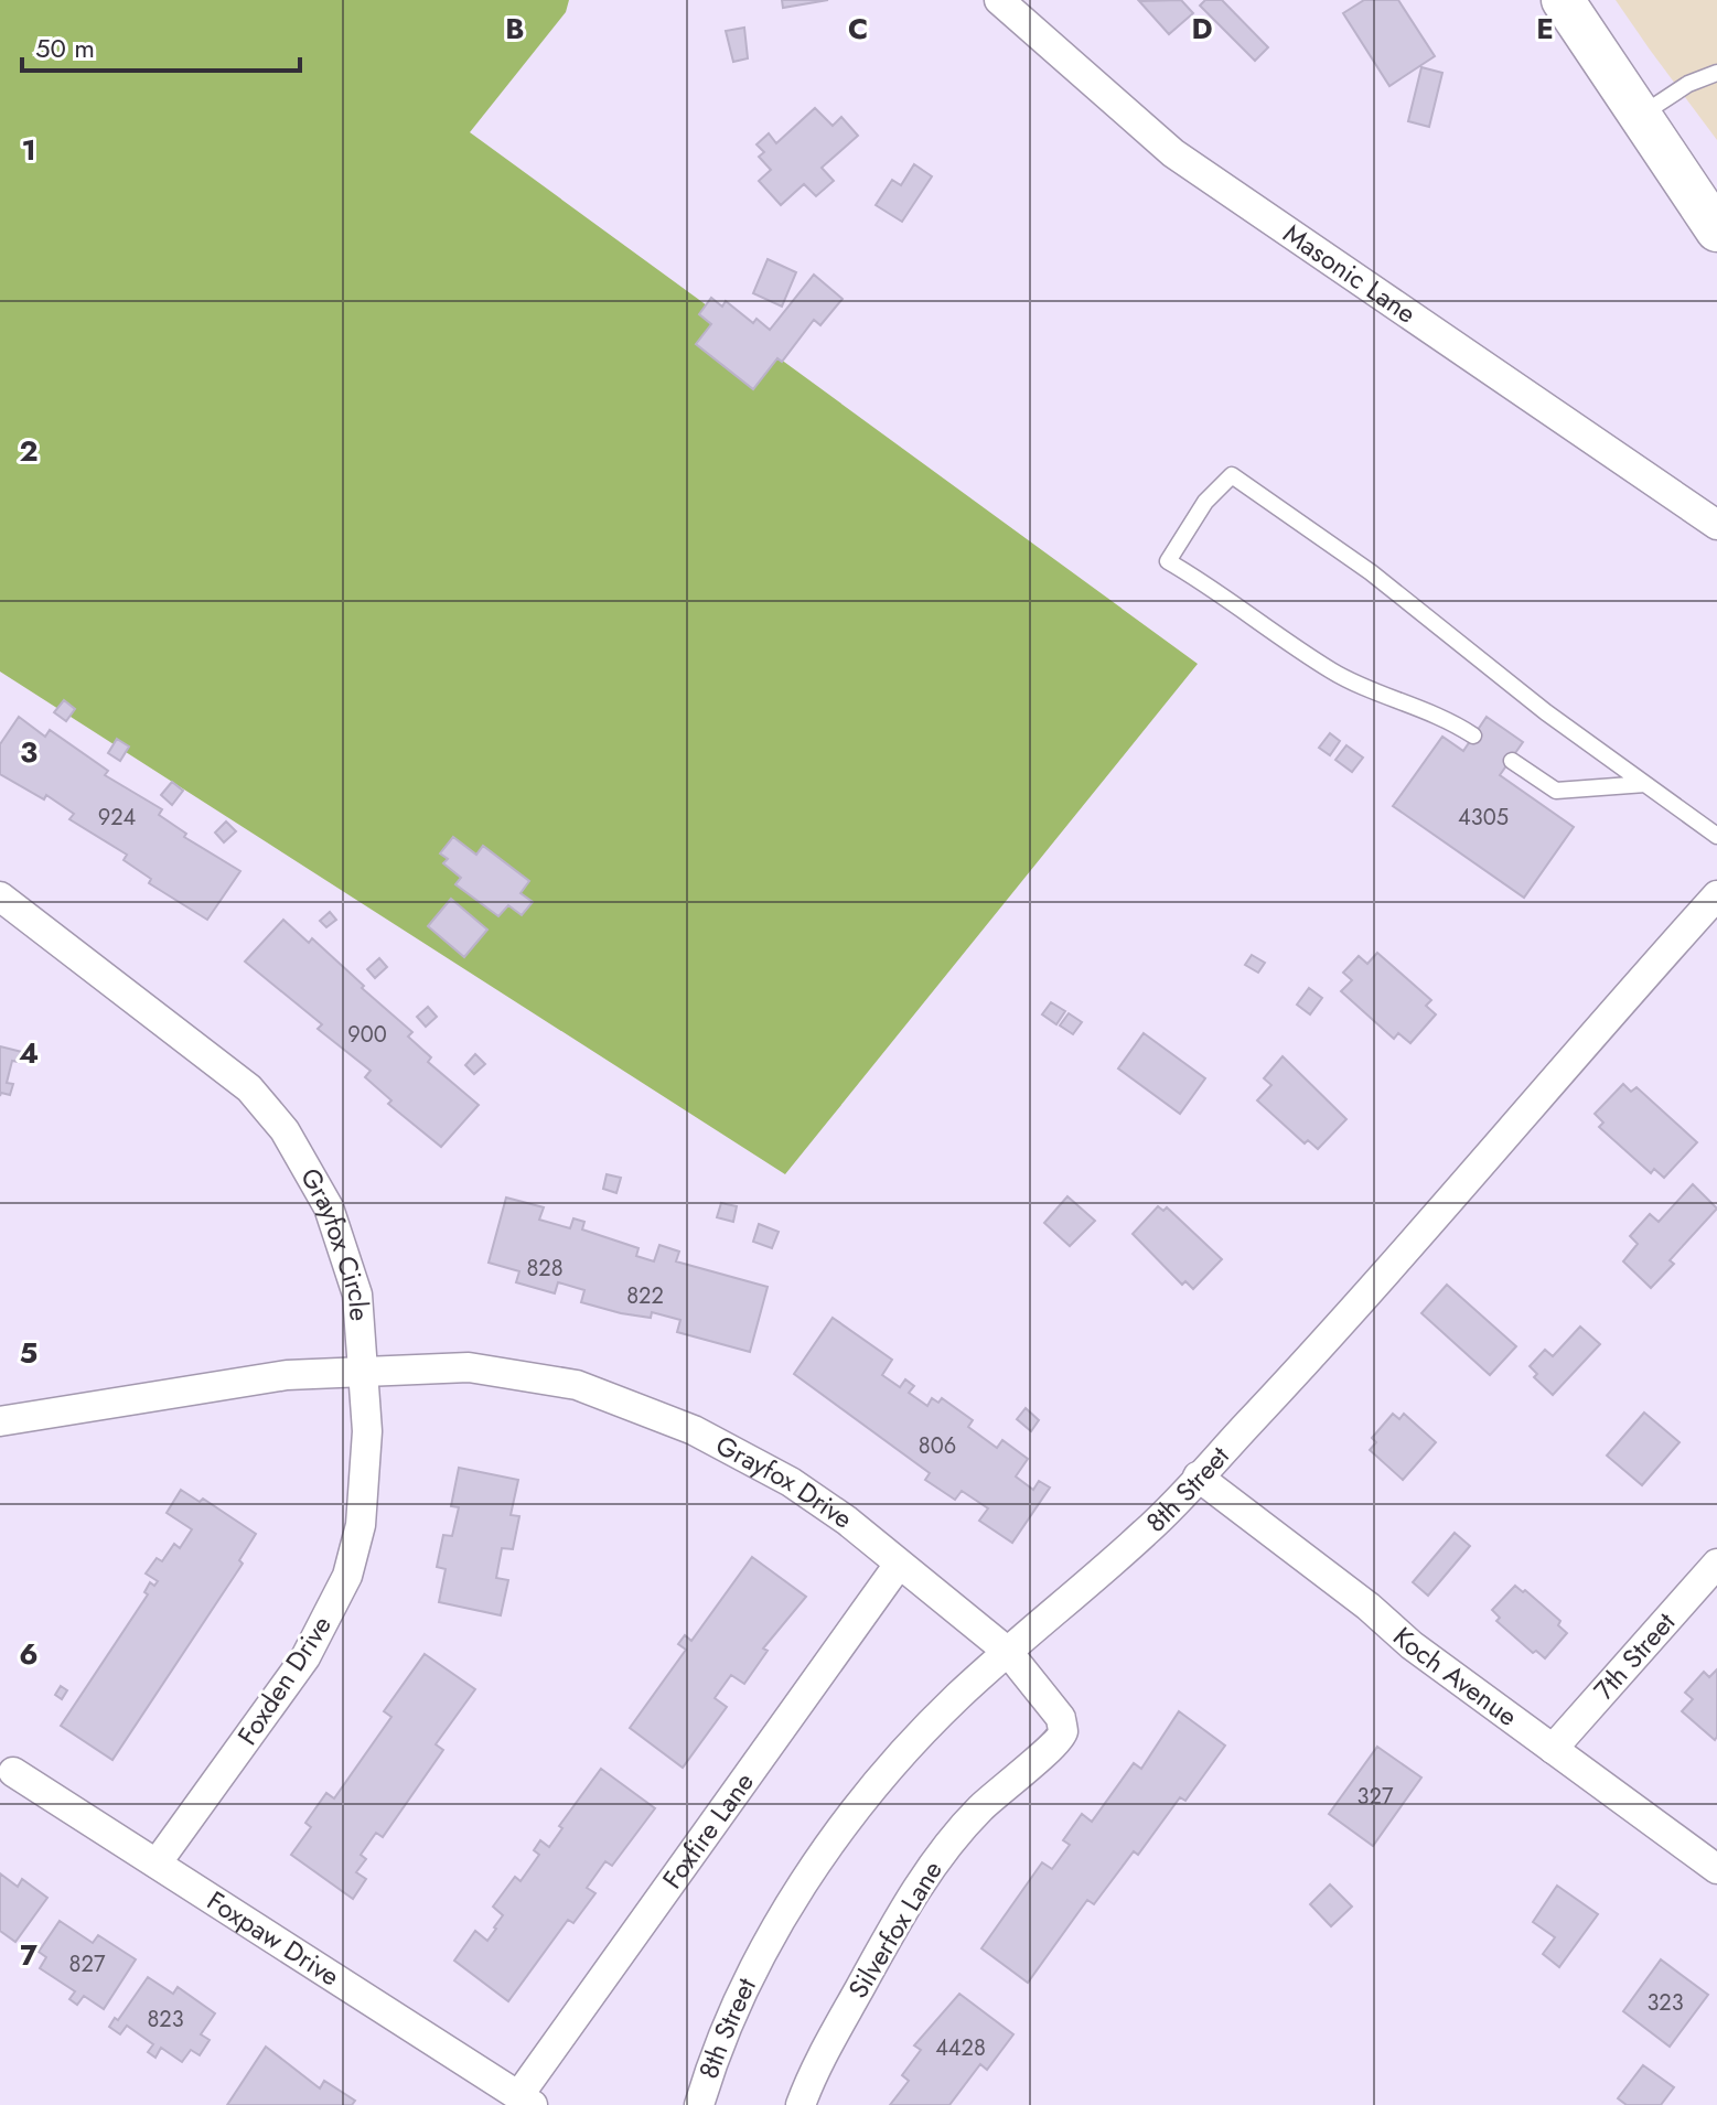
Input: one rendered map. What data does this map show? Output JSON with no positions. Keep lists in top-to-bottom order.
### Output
{
  "streets": {
    "street": [
      "Masonic Lane",
      "Grayfox Circle",
      "Grayfox Drive",
      "8th Street",
      "7th Street",
      "Koch Avenue",
      "Foxden Drive",
      "Foxfire Lane",
      "Silverfox Lane",
      "Foxpaw Drive"
    ]
  },
  "crossings": [
    ["Grayfox Circle", "Grayfox Drive"],
    ["Grayfox Circle", "Foxden Drive"],
    ["Grayfox Drive", "8th Street"],
    ["Grayfox Drive", "Foxden Drive"],
    ["Grayfox Drive", "Foxfire Lane"],
    ["Grayfox Drive", "Silverfox Lane"],
    ["8th Street", "Koch Avenue"],
    ["7th Street", "Koch Avenue"],
    ["Foxden Drive", "Foxpaw Drive"],
    ["Foxfire Lane", "Foxpaw Drive"]
  ],
  "house_numbers": [
    "924",
    "4305",
    "900",
    "828",
    "822",
    "806",
    "327",
    "827",
    "323",
    "823",
    "4428"
  ],
  "scale_bar": "50 m",
  "grid": {
    "columns": [
      "B",
      "C",
      "D",
      "E"
    ],
    "rows": [
      "1",
      "2",
      "3",
      "4",
      "5",
      "6",
      "7"
    ]
  }
}
